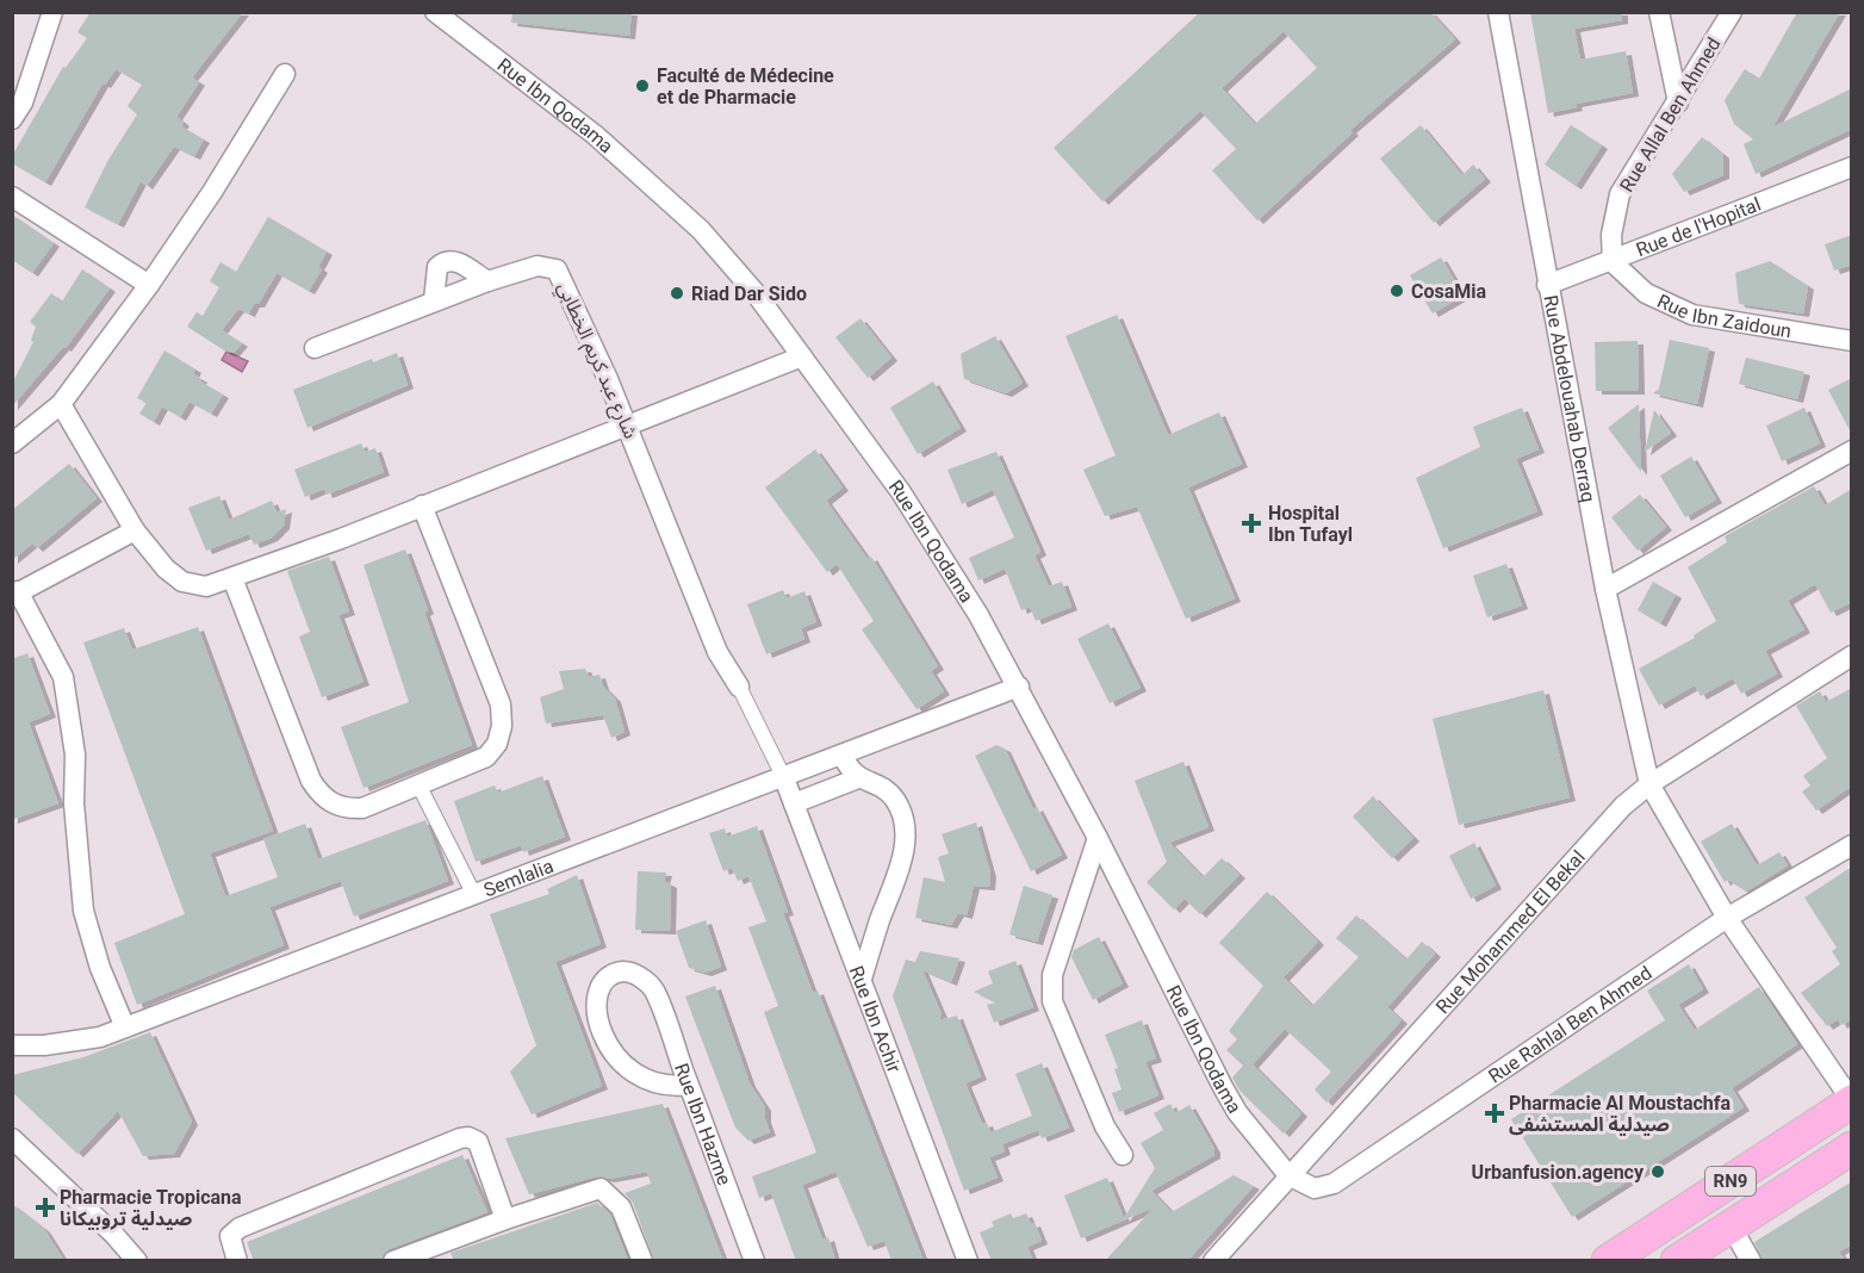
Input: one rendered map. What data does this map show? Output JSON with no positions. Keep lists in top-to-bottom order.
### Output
{
  "streets": {
    "main road": ["RN9"],
    "street": [
      "Rue Ibn Qodama",
      "Rue Allal Ben Ahmed",
      "Rue de l'Hopital",
      "Rue Ibn Zaidoun",
      "شارع عبد كريم الخطابي",
      "Rue Abdelouahab Derraq",
      "Semlalia",
      "Rue Mohammed El Bekal",
      "Rue Ibn Achir",
      "Rue Rahlal Ben Ahmed",
      "Rue Ibn Hazme"
    ]
  },
  "crossings": [
    ["Rue Ibn Qodama", "Semlalia"],
    ["Rue Ibn Qodama", "Rue Mohammed El Bekal"],
    ["Rue Ibn Qodama", "Rue Rahlal Ben Ahmed"],
    ["Rue Allal Ben Ahmed", "Rue de l'Hopital"],
    ["Rue Allal Ben Ahmed", "Rue Ibn Zaidoun"],
    ["Rue de l'Hopital", "Rue Ibn Zaidoun"],
    ["Rue de l'Hopital", "Rue Abdelouahab Derraq"],
    ["Rue Abdelouahab Derraq", "Rue Mohammed El Bekal"],
    ["Rue Abdelouahab Derraq", "Rue Rahlal Ben Ahmed"],
    ["Rue Abdelouahab Derraq", "RN9"],
    ["Semlalia", "Rue Ibn Achir"],
    ["Rue Mohammed El Bekal", "Rue Rahlal Ben Ahmed"]
  ],
  "places": {
    "other": [
      "Faculté de Médecine et de Pharmacie",
      "CosaMia",
      "Riad Dar Sido",
      "Urbanfusion.agency"
    ],
    "health": ["Hospital Ibn Tufayl", "Pharmacie Al Moustachfa صيدلية المستشفى", "Pharmacie Tropicana صيدلية تروبيكانا"]
  }
}
